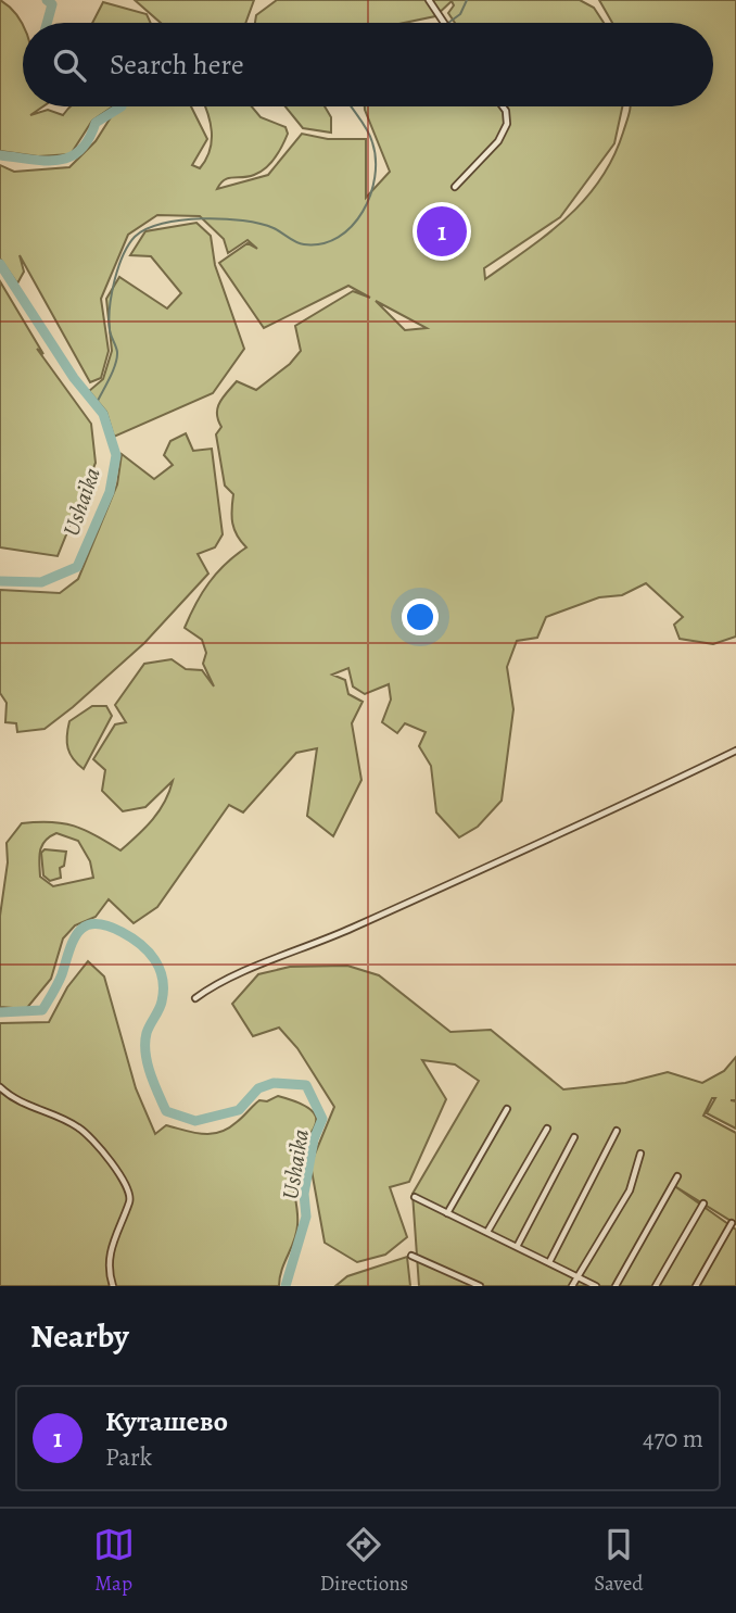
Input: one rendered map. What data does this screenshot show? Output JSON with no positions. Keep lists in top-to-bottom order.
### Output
{
  "water": ["Ushaika"],
  "page": {
    "search": "Search here",
    "pins": "1",
    "heading": "Nearby",
    "list": [
      {
        "mark": "1",
        "name": "Куташево",
        "note": "Park",
        "value": "470 m"
      }
    ],
    "nav": ["Map", "Directions", "Saved"]
  }
}
